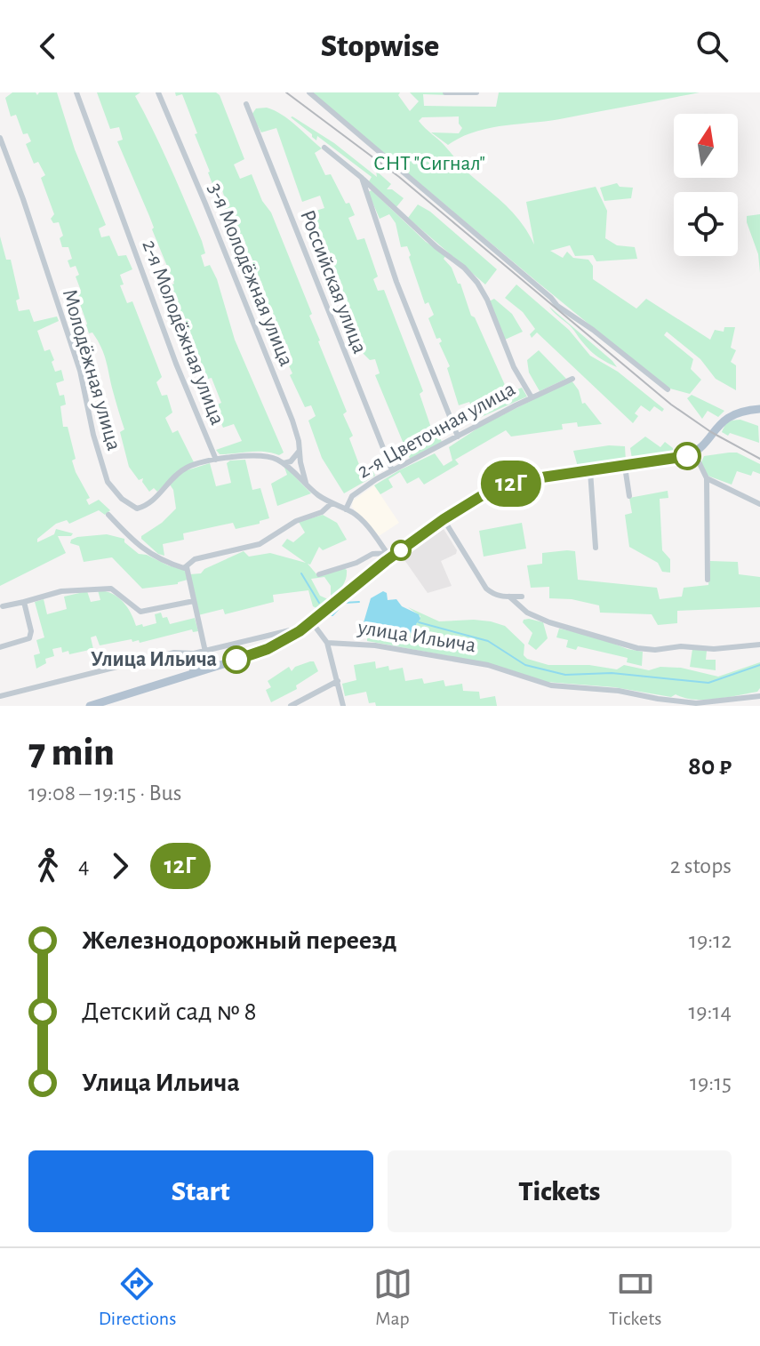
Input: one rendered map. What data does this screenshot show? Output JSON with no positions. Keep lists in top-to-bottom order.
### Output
{
  "streets": {
    "street": [
      "3-я Молодёжная улица",
      "Российская улица",
      "2-я Молодёжная улица",
      "Молодёжная улица",
      "2-я Цветочная улица",
      "улица Ильича"
    ]
  },
  "crossings": [
    ["Российская улица", "2-я Цветочная улица"],
    ["2-я Молодёжная улица", "Молодёжная улица"]
  ],
  "parks": ["СНТ \"Сигнал\""],
  "places": ["Улица Ильича"],
  "lines": ["bus line 12Г"],
  "north": "top",
  "page": {
    "header": "Stopwise",
    "on_map": "12Г",
    "heading": ["7 min", "19:08 – 19:15 · Bus", "80 ₽"],
    "legs": ["4", "12Г", "2 stops"],
    "list": [
      {
        "name": "Железнодорожный переезд",
        "value": "19:12"
      },
      {
        "name": "Детский сад № 8",
        "value": "19:14"
      },
      {
        "name": "Улица Ильича",
        "value": "19:15"
      }
    ],
    "buttons": ["Start", "Tickets"],
    "tabs": ["Directions", "Map", "Tickets"]
  }
}
